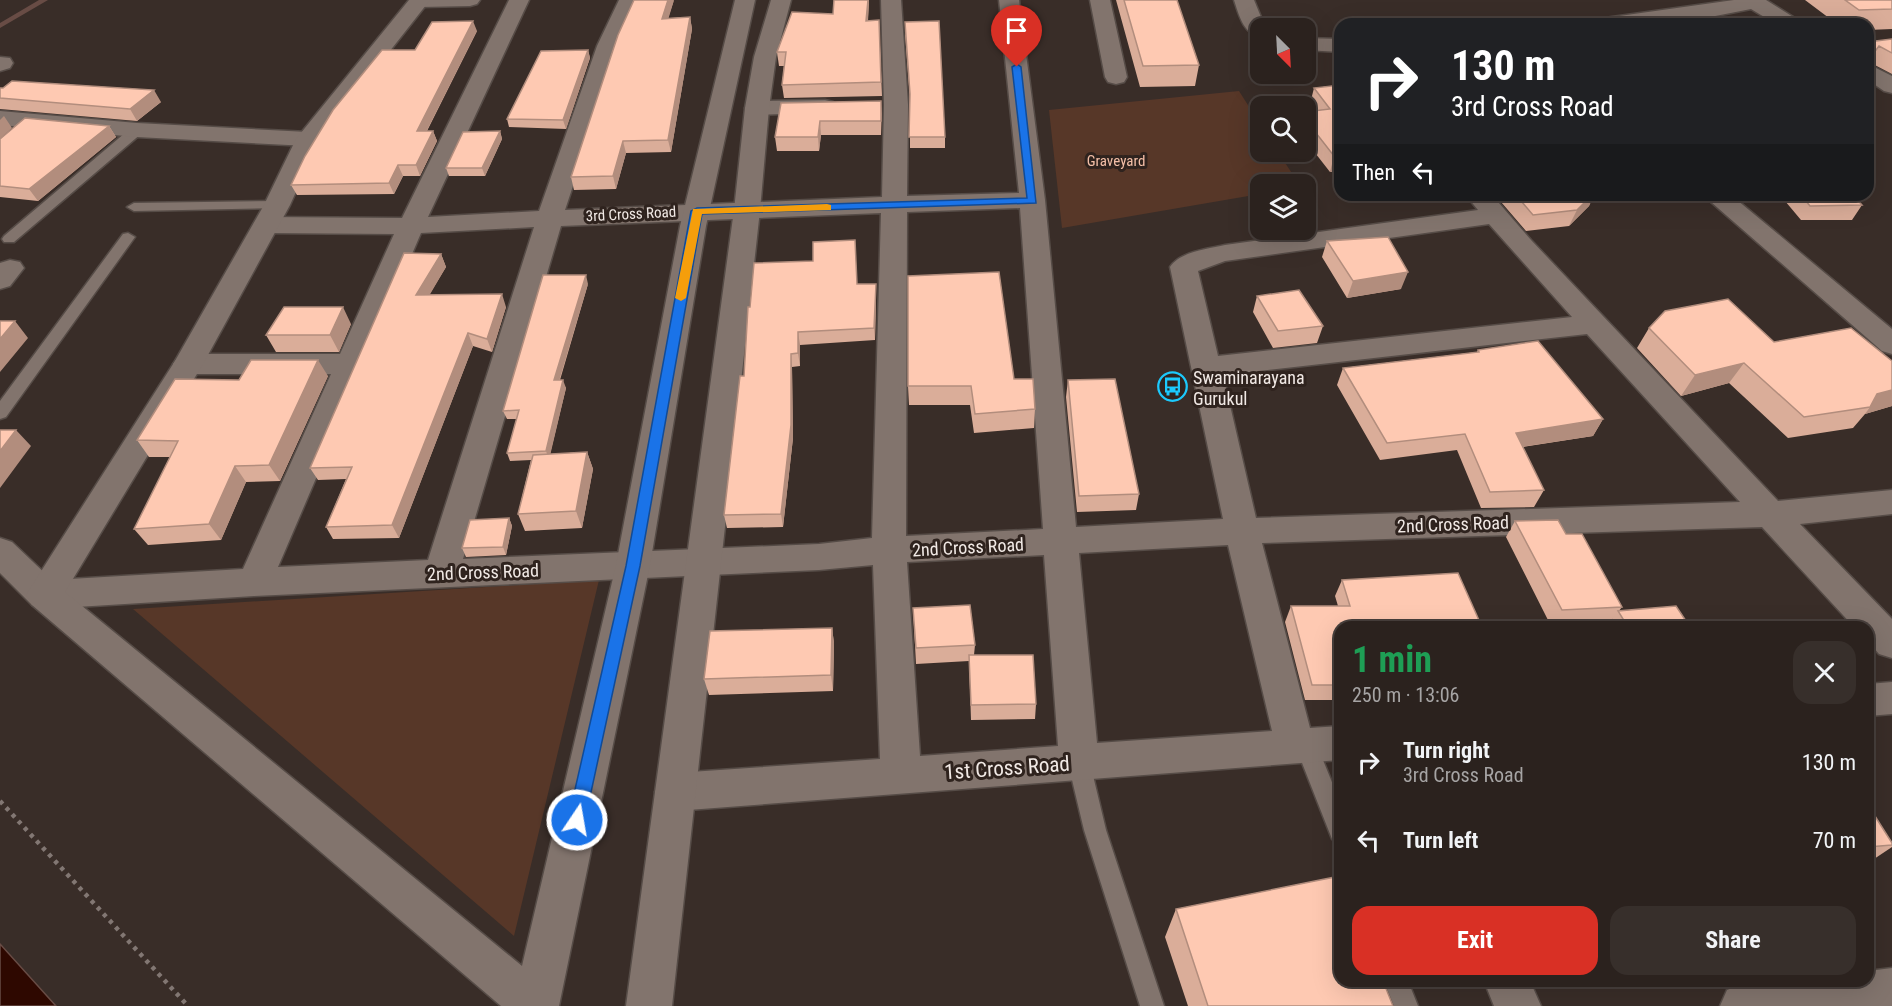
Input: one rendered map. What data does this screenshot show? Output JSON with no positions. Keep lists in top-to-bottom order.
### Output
{
  "streets": {
    "street": ["3rd Cross Road", "2nd Cross Road", "1st Cross Road"]
  },
  "parks": ["Graveyard"],
  "places": {
    "bus stop": ["Swaminarayana Gurukul"]
  },
  "north": "bottom right",
  "page": {
    "turn": ["130 m", "3rd Cross Road"],
    "then": "Then",
    "heading": ["1 min", "250 m · 13:06"],
    "list": [
      {
        "name": "Turn right",
        "note": "3rd Cross Road",
        "value": "130 m"
      },
      {
        "name": "Turn left",
        "value": "70 m"
      }
    ],
    "buttons": ["Exit", "Share"]
  }
}
